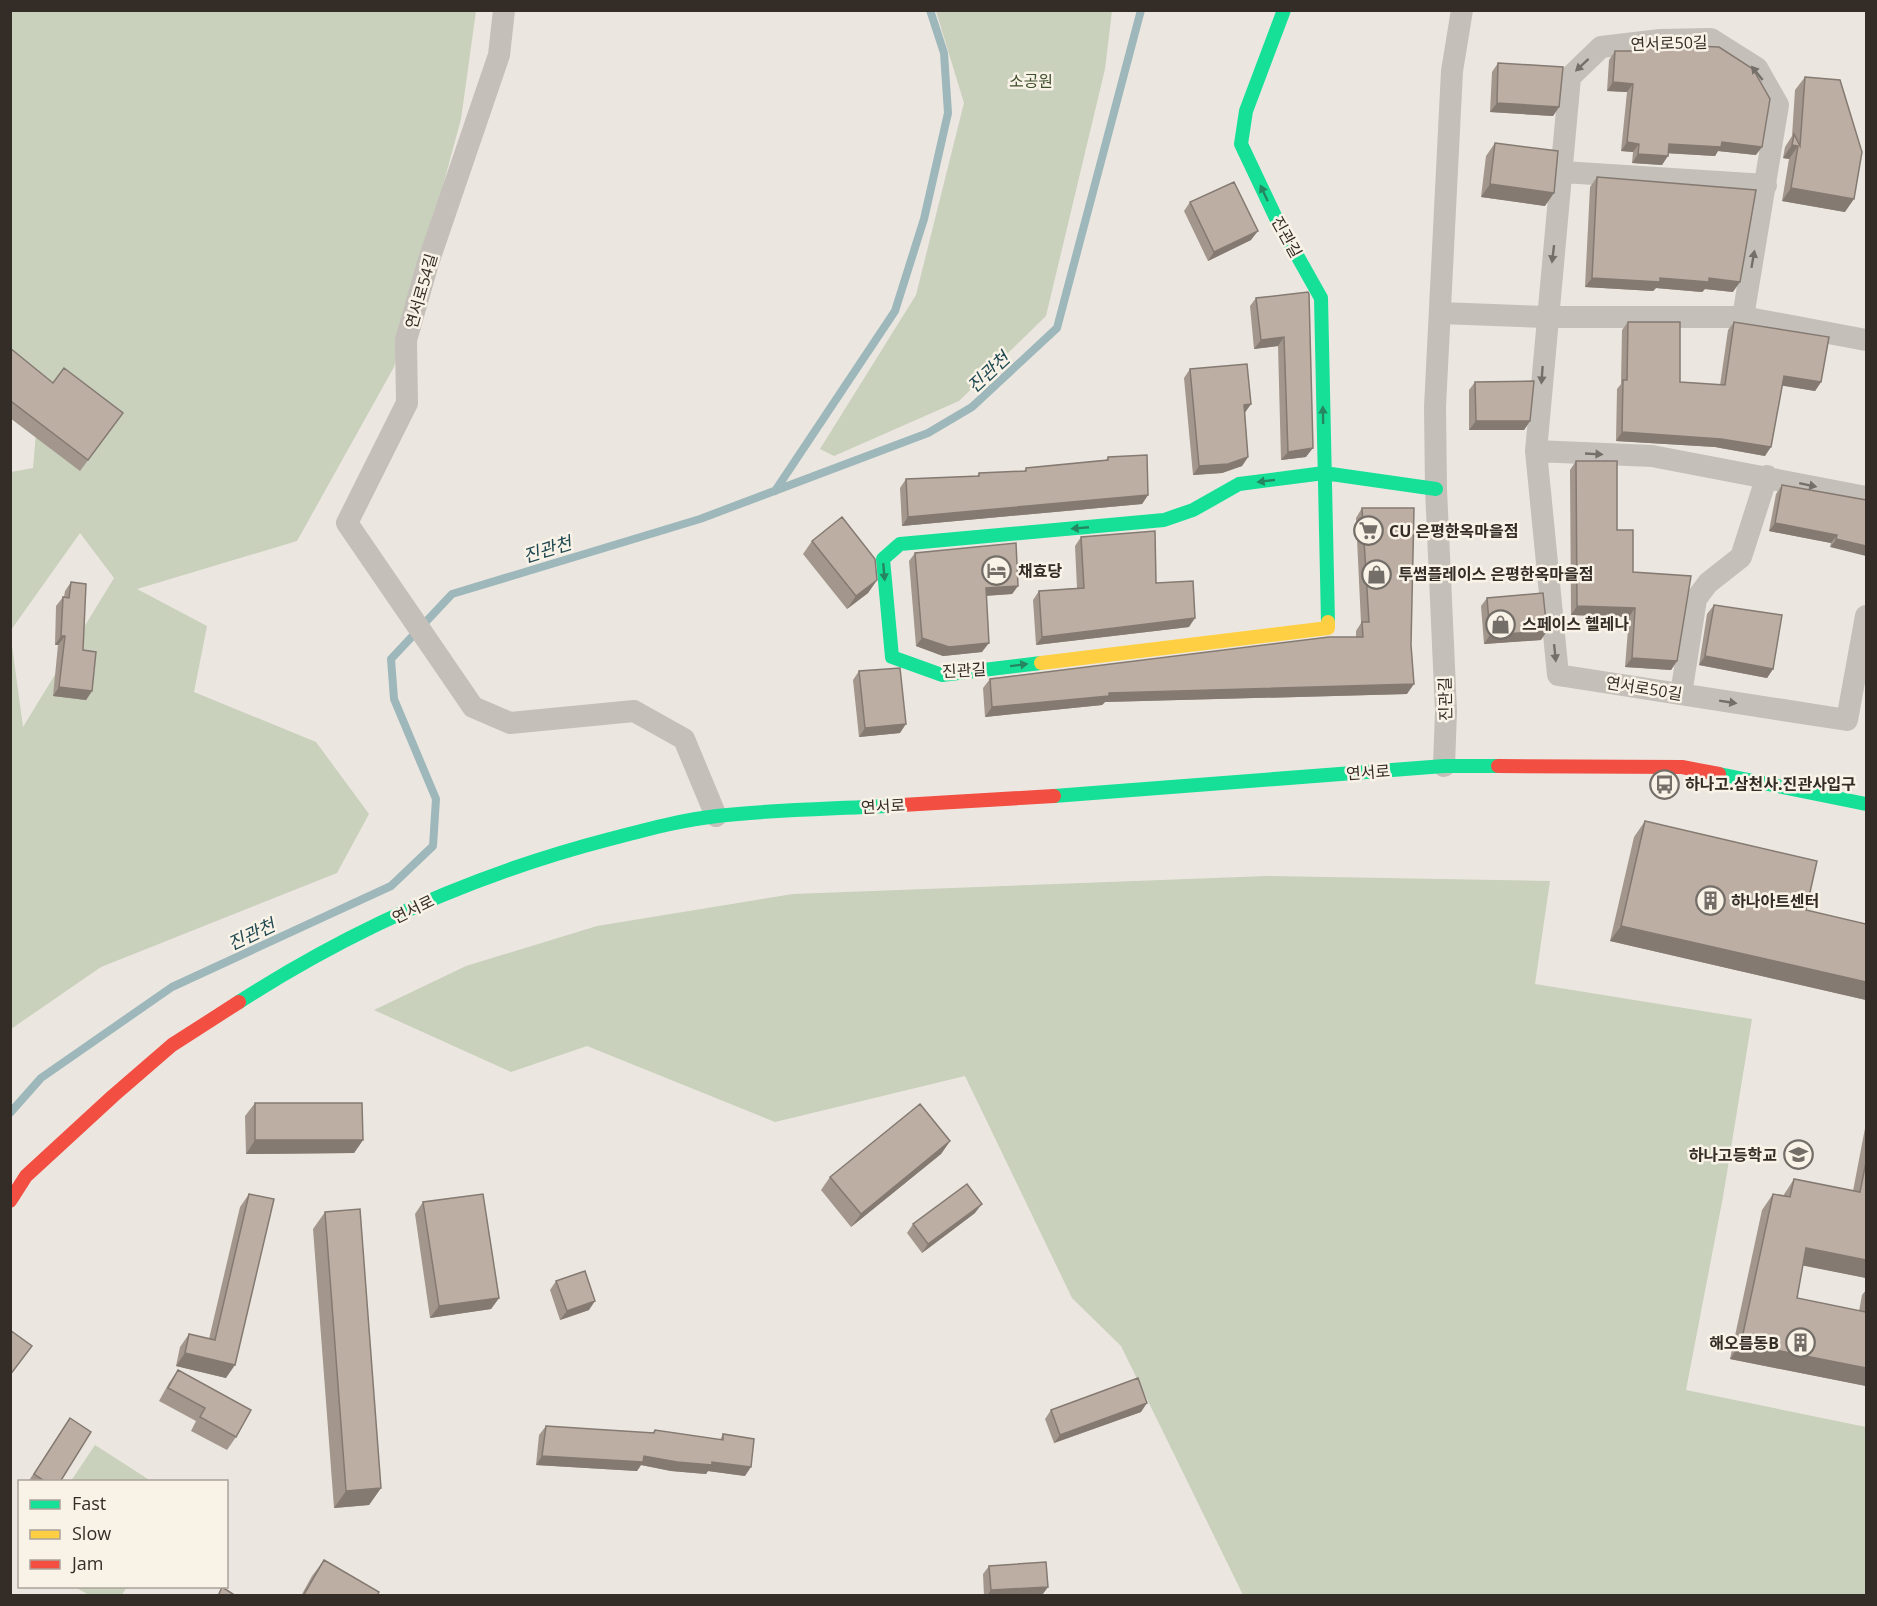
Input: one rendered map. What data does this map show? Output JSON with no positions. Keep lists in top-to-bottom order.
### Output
{
  "streets": {
    "main road": ["진관길", "연서로"],
    "street": ["연서로50길", "연서로54길"]
  },
  "crossings": [
    ["진관길", "연서로"],
    ["연서로54길", "연서로"]
  ],
  "water": ["진관천"],
  "parks": ["소공원"],
  "places": {
    "supermarket": ["CU 은평한옥마을점"],
    "hotel": ["채효당"],
    "shop": ["투썸플레이스 은평한옥마을점", "스페이스 헬레나"],
    "bus stop": ["하나고.삼천사.진관사입구"],
    "building": ["하나아트센터", "해오름동B"],
    "school or university": ["하나고등학교"]
  },
  "legend": ["Fast", "Slow", "Jam"]
}
